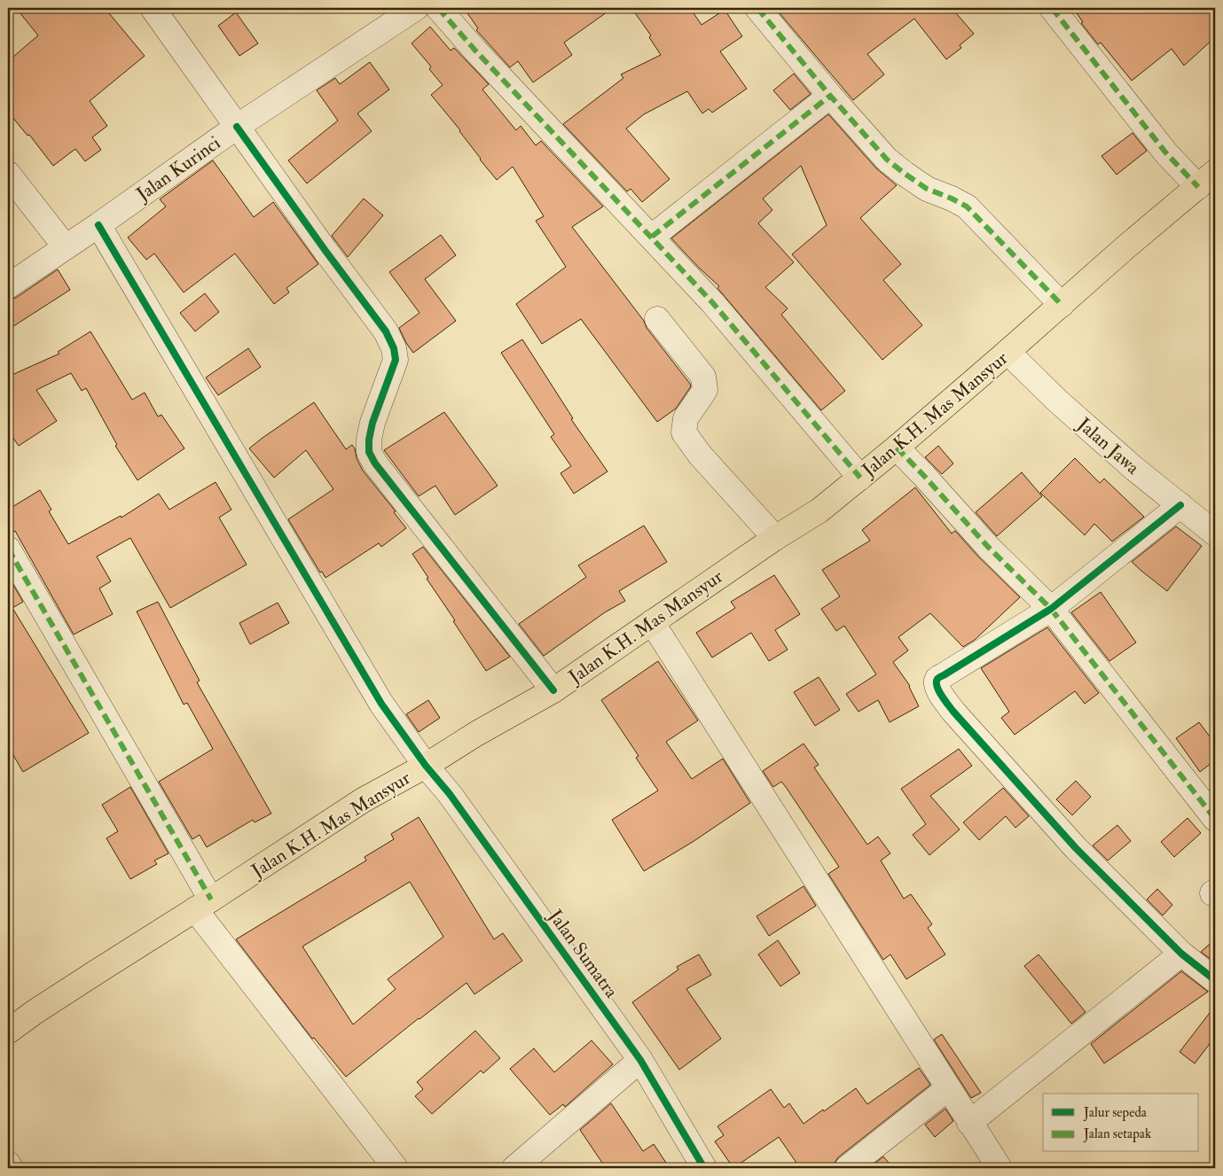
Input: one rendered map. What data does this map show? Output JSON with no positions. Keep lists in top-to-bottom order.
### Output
{
  "streets": {
    "highway": ["Jalan K.H. Mas Mansyur"],
    "street": ["Jalan Kurinci", "Jalan Jawa", "Jalan Sumatra"]
  },
  "crossings": [
    ["Jalan Kurinci", "Jalan Sumatra"],
    ["Jalan K.H. Mas Mansyur", "Jalan Jawa"],
    ["Jalan K.H. Mas Mansyur", "Jalan Sumatra"]
  ],
  "legend": ["Jalur sepeda", "Jalan setapak"]
}
